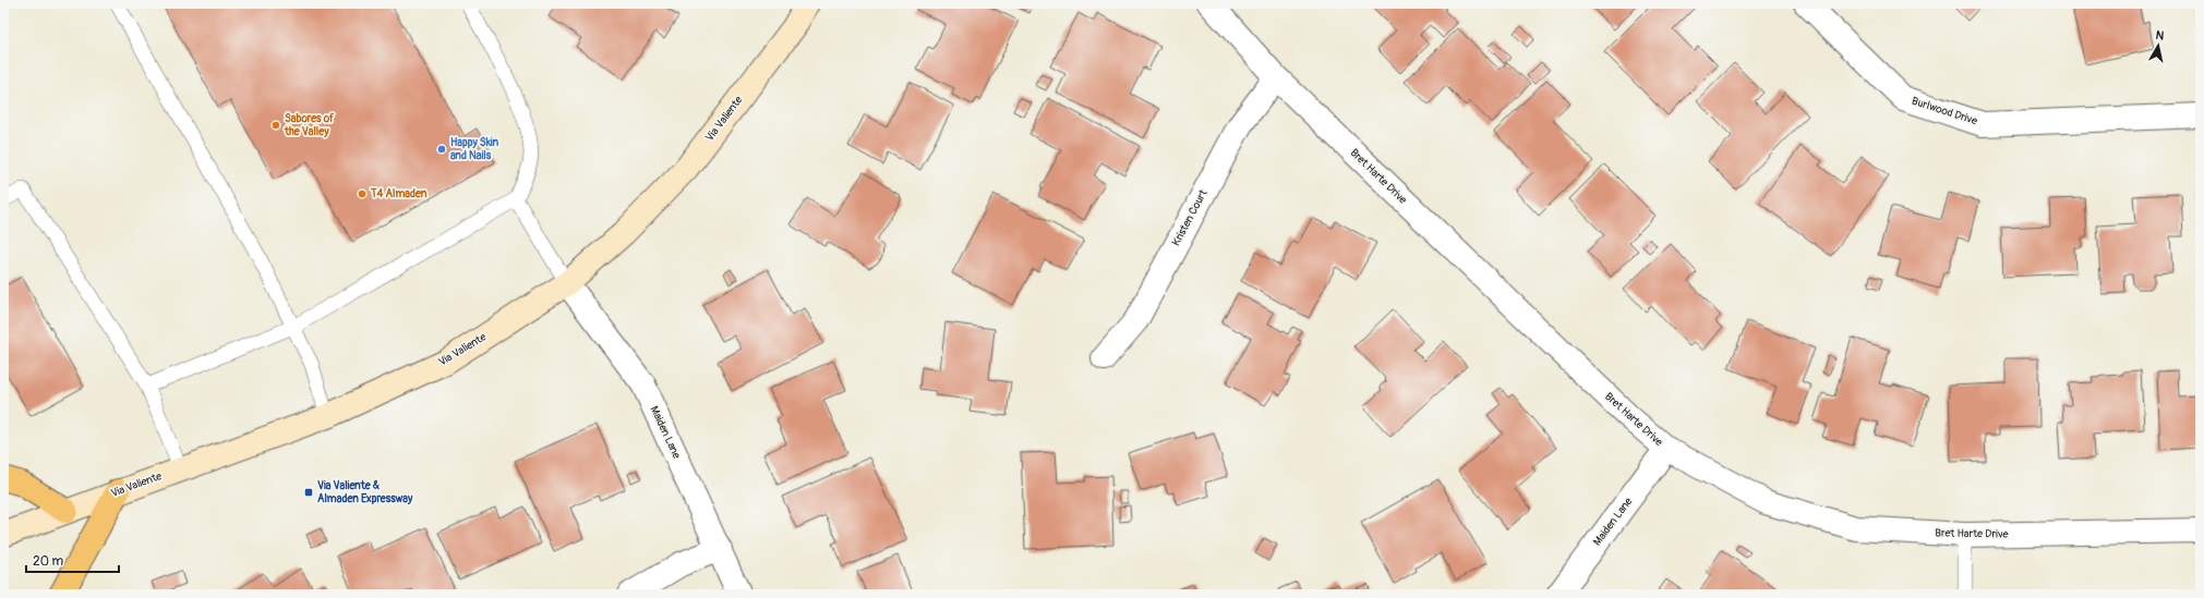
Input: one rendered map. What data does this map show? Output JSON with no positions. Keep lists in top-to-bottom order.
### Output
{
  "streets": {
    "street": [
      "Burlwood Drive",
      "Via Valiente",
      "Bret Harte Drive",
      "Kristen Court",
      "Maiden Lane"
    ]
  },
  "crossings": [
    ["Via Valiente", "Maiden Lane"],
    ["Bret Harte Drive", "Kristen Court"],
    ["Bret Harte Drive", "Maiden Lane"]
  ],
  "places": {
    "other": ["Sabores of the Valley", "Happy Skin and Nails", "T4 Almaden"],
    "transit": ["Via Valiente & Almaden Expressway"]
  },
  "scale_bar": "20 m",
  "north": "top"
}
